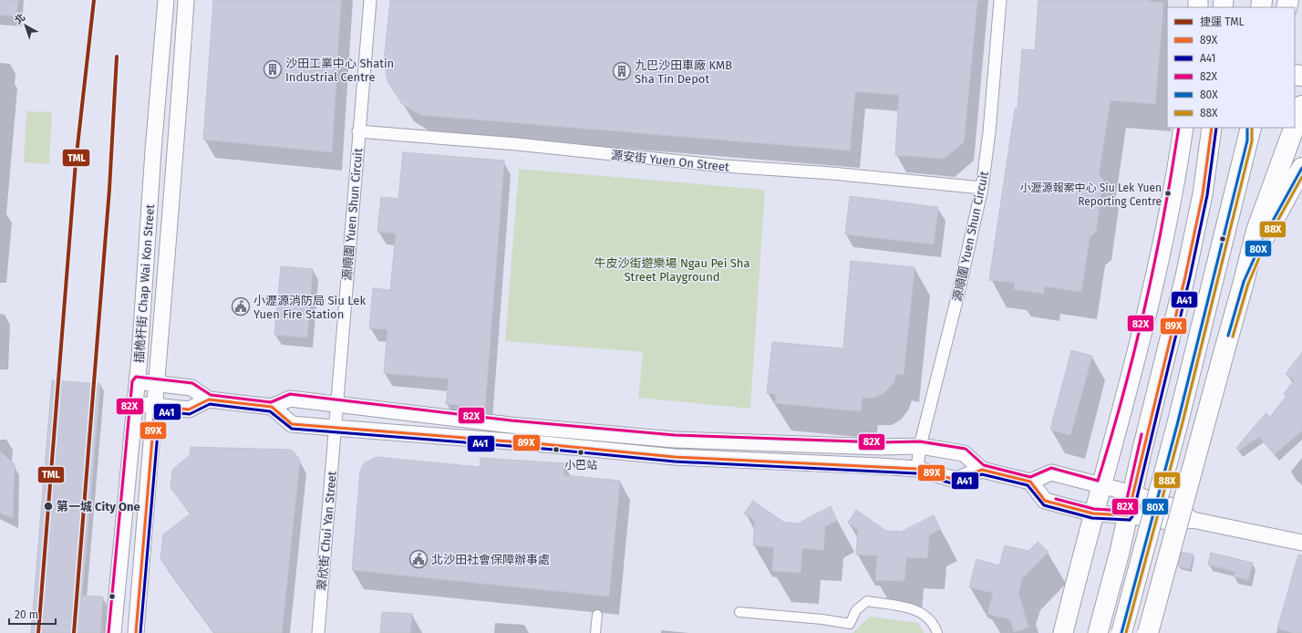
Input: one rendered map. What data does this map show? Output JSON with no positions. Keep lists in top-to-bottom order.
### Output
{
  "streets": {
    "street": [
      "源安街 Yuen On Street",
      "源順圍 Yuen Shun Circuit",
      "插桅杆街 Chap Wai Kon Street",
      "翠欣街 Chui Yan Street"
    ]
  },
  "crossings": [
    ["源安街 Yuen On Street", "源順圍 Yuen Shun Circuit"],
    ["源順圍 Yuen Shun Circuit", "翠欣街 Chui Yan Street"]
  ],
  "parks": ["牛皮沙街遊樂場 Ngau Pei Sha Street Playground"],
  "places": {
    "building": ["沙田工業中心 Shatin Industrial Centre", "九巴沙田車廠 KMB Sha Tin Depot"],
    "other": ["小瀝源報案中心 Siu Lek Yuen Reporting Centre", "小巴站", "第一城 City One"],
    "public building": ["小瀝源消防局 Siu Lek Yuen Fire Station", "北沙田社會保障辦事處"]
  },
  "lines": [
    "metro line TML",
    "transit line 89X",
    "transit line A41",
    "transit line 82X",
    "transit line 80X",
    "transit line 88X"
  ],
  "legend": [
    "捷運 TML",
    "89X",
    "A41",
    "82X",
    "80X",
    "88X"
  ],
  "scale_bar": "20 m",
  "north": "top left"
}
